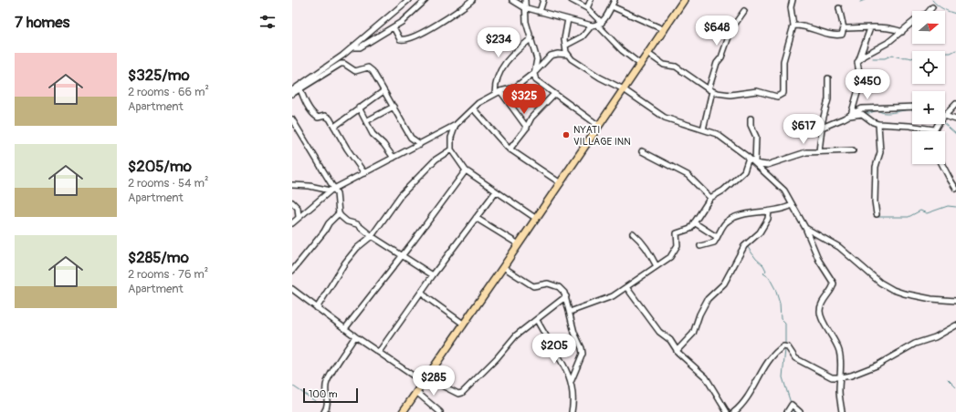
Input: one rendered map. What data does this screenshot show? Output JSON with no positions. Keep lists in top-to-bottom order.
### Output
{
  "places": ["NYATI VILLAGE INN"],
  "scale_bar": "100 m",
  "north": "right",
  "page": {
    "heading": "7 homes",
    "map_buttons": ["+", "−"],
    "price": [
      "$648",
      "$234",
      "$450",
      "$325",
      "$617",
      "$205",
      "$285"
    ],
    "list": [
      {
        "name": "$325/mo",
        "note": "2 rooms · 66 m² · Apartment"
      },
      {
        "name": "$205/mo",
        "note": "2 rooms · 54 m² · Apartment"
      },
      {
        "name": "$285/mo",
        "note": "2 rooms · 76 m² · Apartment"
      }
    ],
    "scale": "100 m"
  }
}
